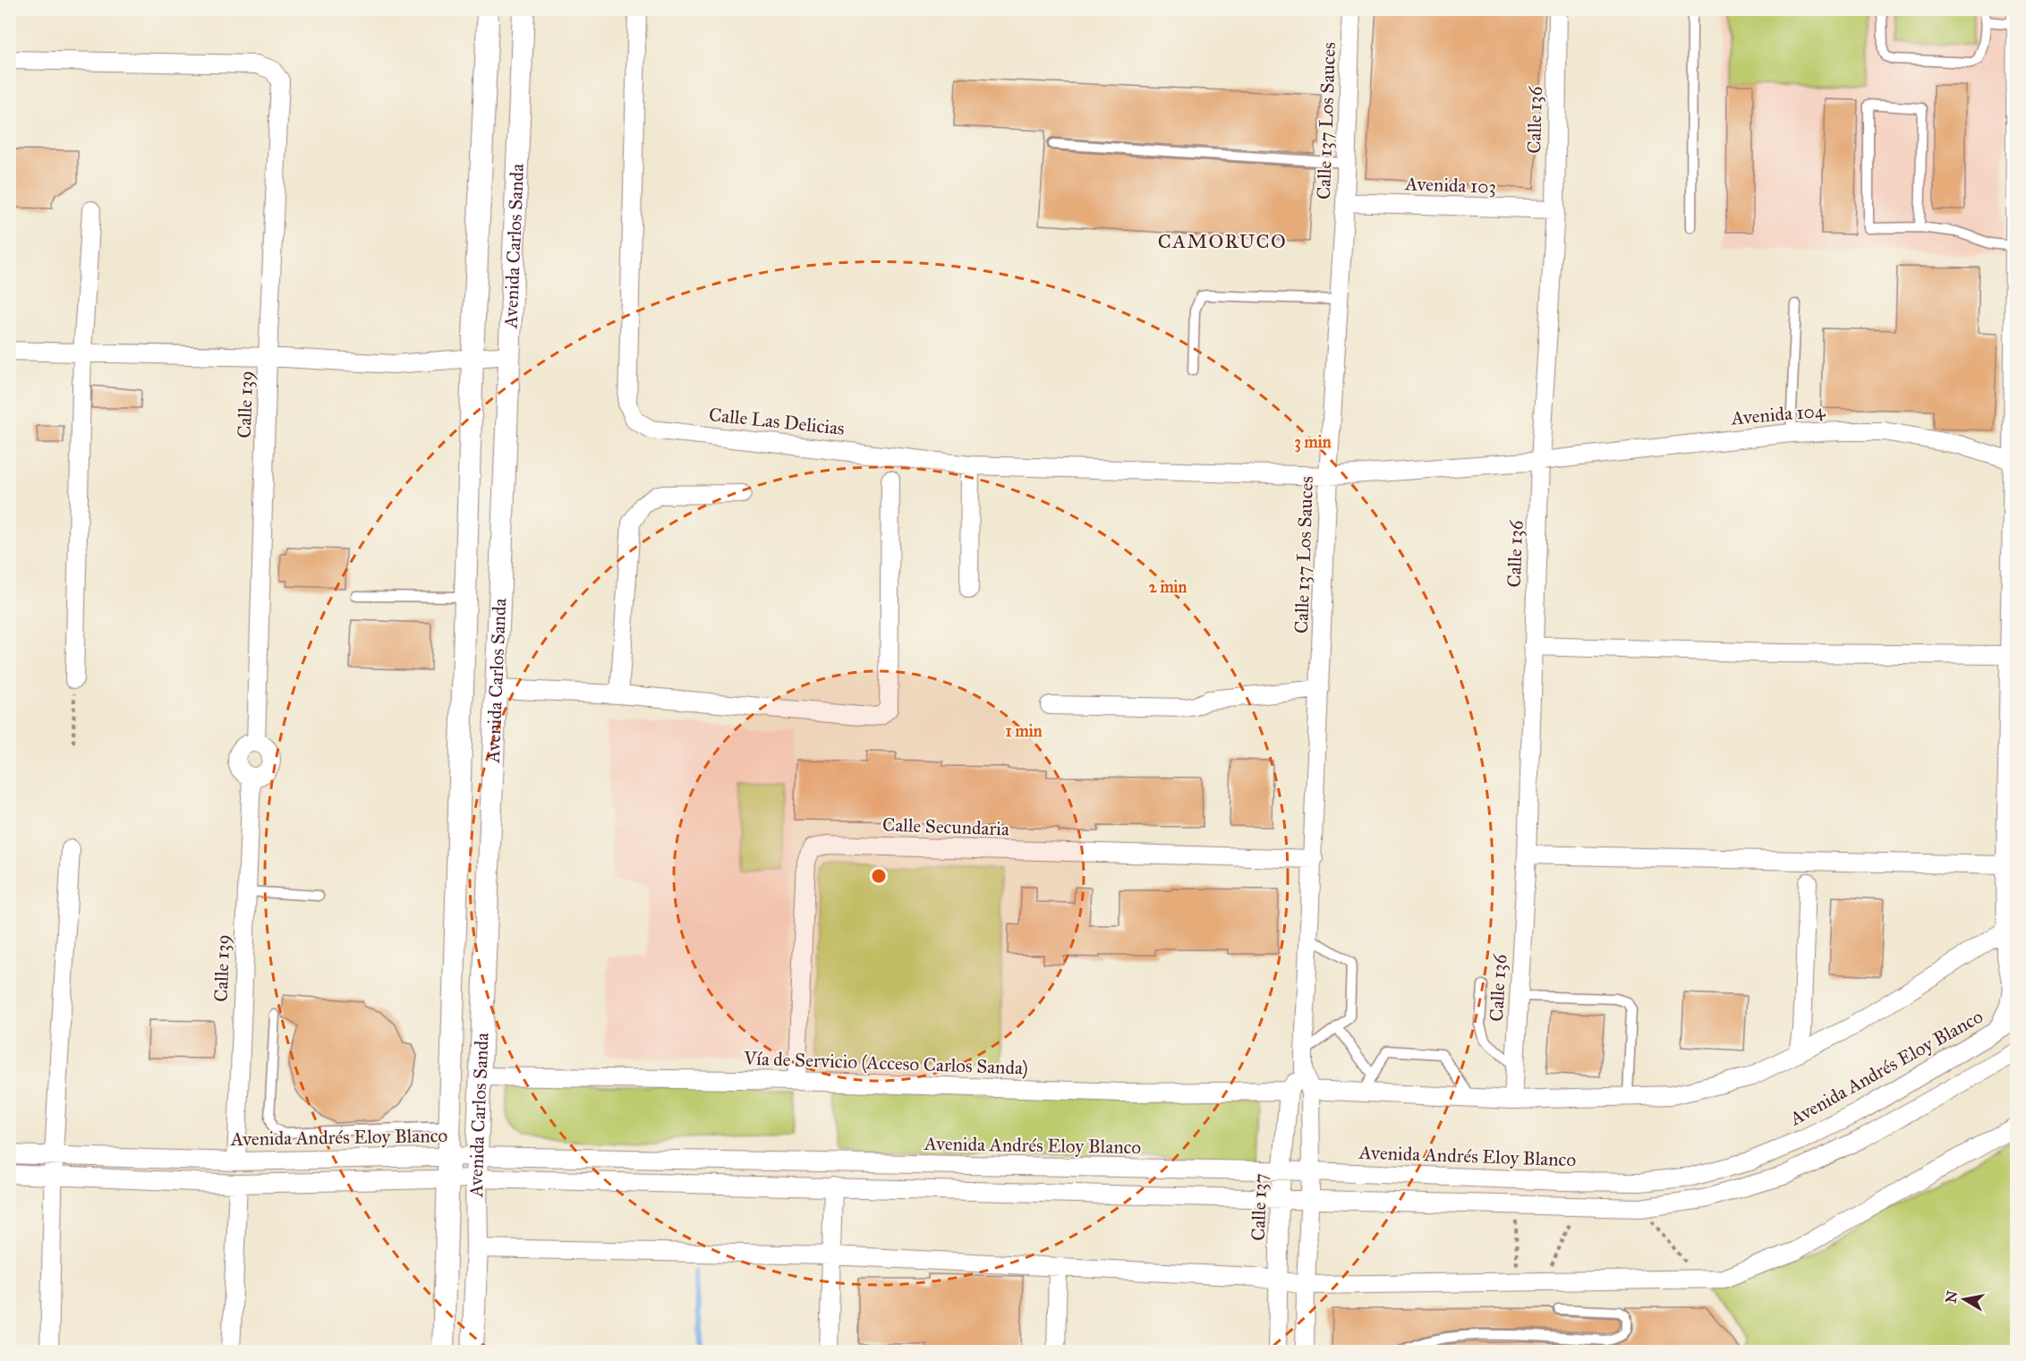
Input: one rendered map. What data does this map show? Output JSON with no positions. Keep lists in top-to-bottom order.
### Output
{
  "streets": {
    "street": [
      "Calle 136",
      "Calle 137 Los Sauces",
      "Avenida 103",
      "Avenida Carlos Sanda",
      "Calle 139",
      "Avenida 104",
      "Calle Las Delicias",
      "Calle Secundaria",
      "Vía de Servicio (Acceso Carlos Sanda)",
      "Avenida Andrés Eloy Blanco",
      "Calle 137"
    ]
  },
  "crossings": [
    ["Calle 136", "Avenida 103"],
    ["Calle 136", "Avenida 104"],
    ["Calle 137 Los Sauces", "Avenida 103"],
    ["Calle 137 Los Sauces", "Avenida 104"],
    ["Calle 137 Los Sauces", "Calle Las Delicias"],
    ["Calle 137 Los Sauces", "Calle Secundaria"],
    ["Avenida Carlos Sanda", "Vía de Servicio (Acceso Carlos Sanda)"],
    ["Avenida Carlos Sanda", "Avenida Andrés Eloy Blanco"],
    ["Calle 139", "Avenida Andrés Eloy Blanco"],
    ["Avenida 104", "Calle Las Delicias"],
    ["Calle Secundaria", "Vía de Servicio (Acceso Carlos Sanda)"],
    ["Vía de Servicio (Acceso Carlos Sanda)", "Calle 137"],
    ["Avenida Andrés Eloy Blanco", "Calle 137"]
  ],
  "districts": ["CAMORUCO"],
  "north": "left",
  "rings": ["3 min", "2 min", "1 min"]
}
